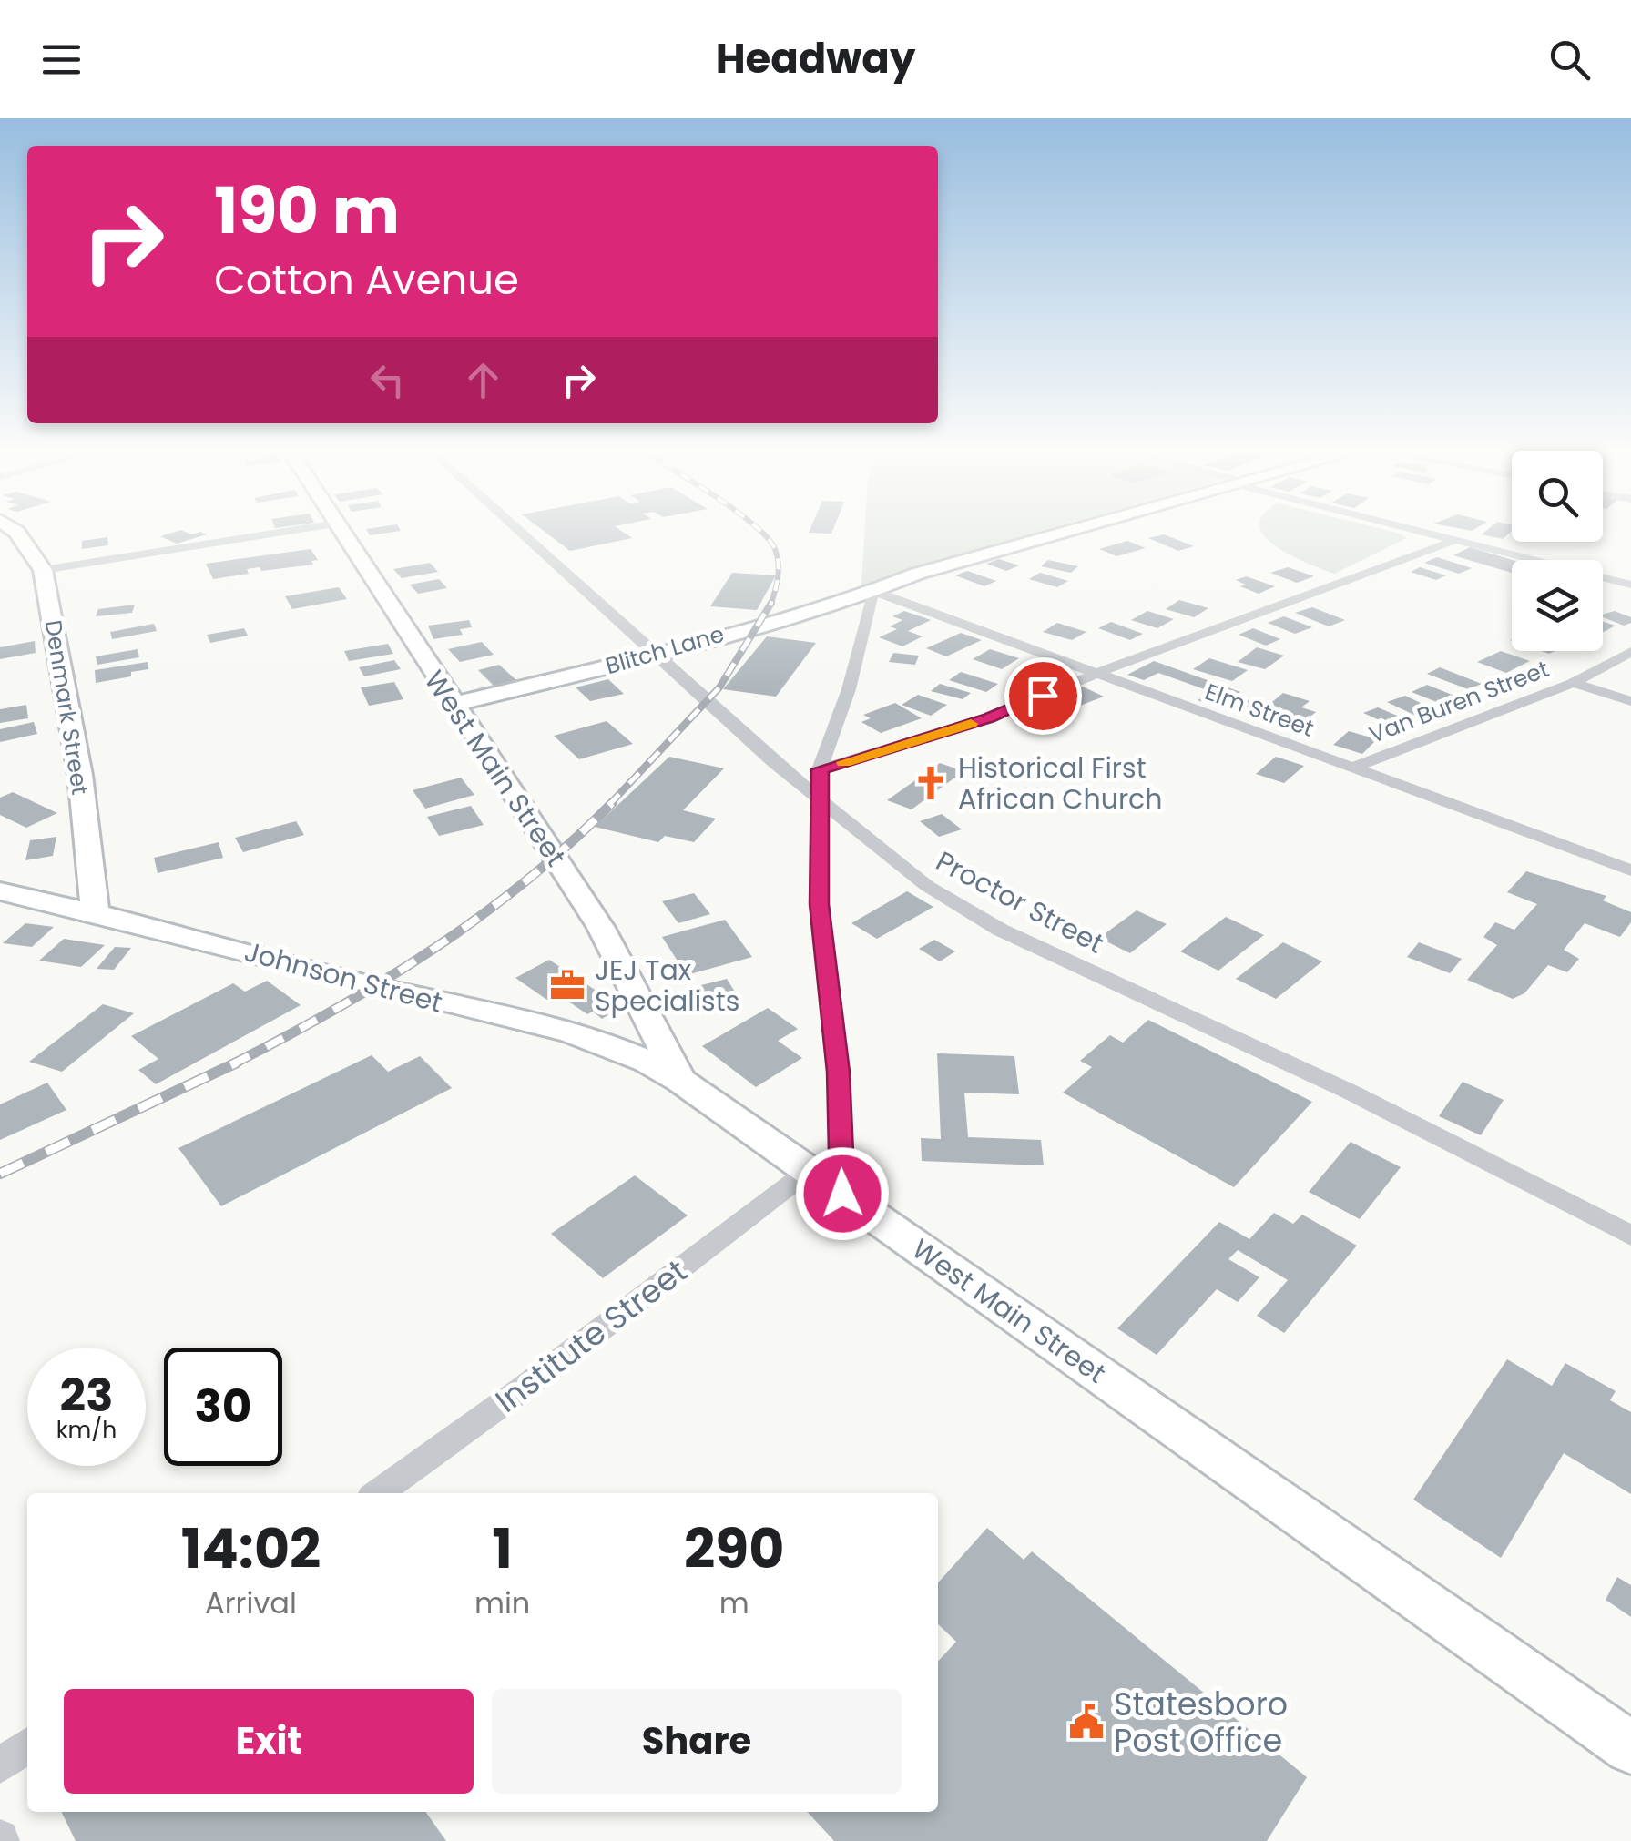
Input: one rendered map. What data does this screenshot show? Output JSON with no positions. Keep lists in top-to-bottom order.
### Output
{
  "streets": {
    "street": [
      "Blitch Lane",
      "Van Buren Street",
      "Denmark Street",
      "Elm Street",
      "West Main Street",
      "Proctor Street",
      "Johnson Street",
      "Institute Street"
    ]
  },
  "crossings": [
    ["Blitch Lane", "Elm Street"],
    ["Blitch Lane", "West Main Street"],
    ["Blitch Lane", "Proctor Street"],
    ["Van Buren Street", "Elm Street"],
    ["Denmark Street", "Johnson Street"],
    ["West Main Street", "Johnson Street"],
    ["West Main Street", "Institute Street"]
  ],
  "places": {
    "church": ["Historical First African Church"],
    "office": ["JEJ Tax Specialists"],
    "public building": ["Statesboro Post Office"]
  },
  "page": {
    "header": "Headway",
    "turn": ["190 m", "Cotton Avenue"],
    "speed": "23 km/h",
    "limit": "30",
    "eta": [
      "14:02",
      "Arrival",
      "1",
      "min",
      "290",
      "m"
    ],
    "buttons": ["Exit", "Share"]
  }
}
